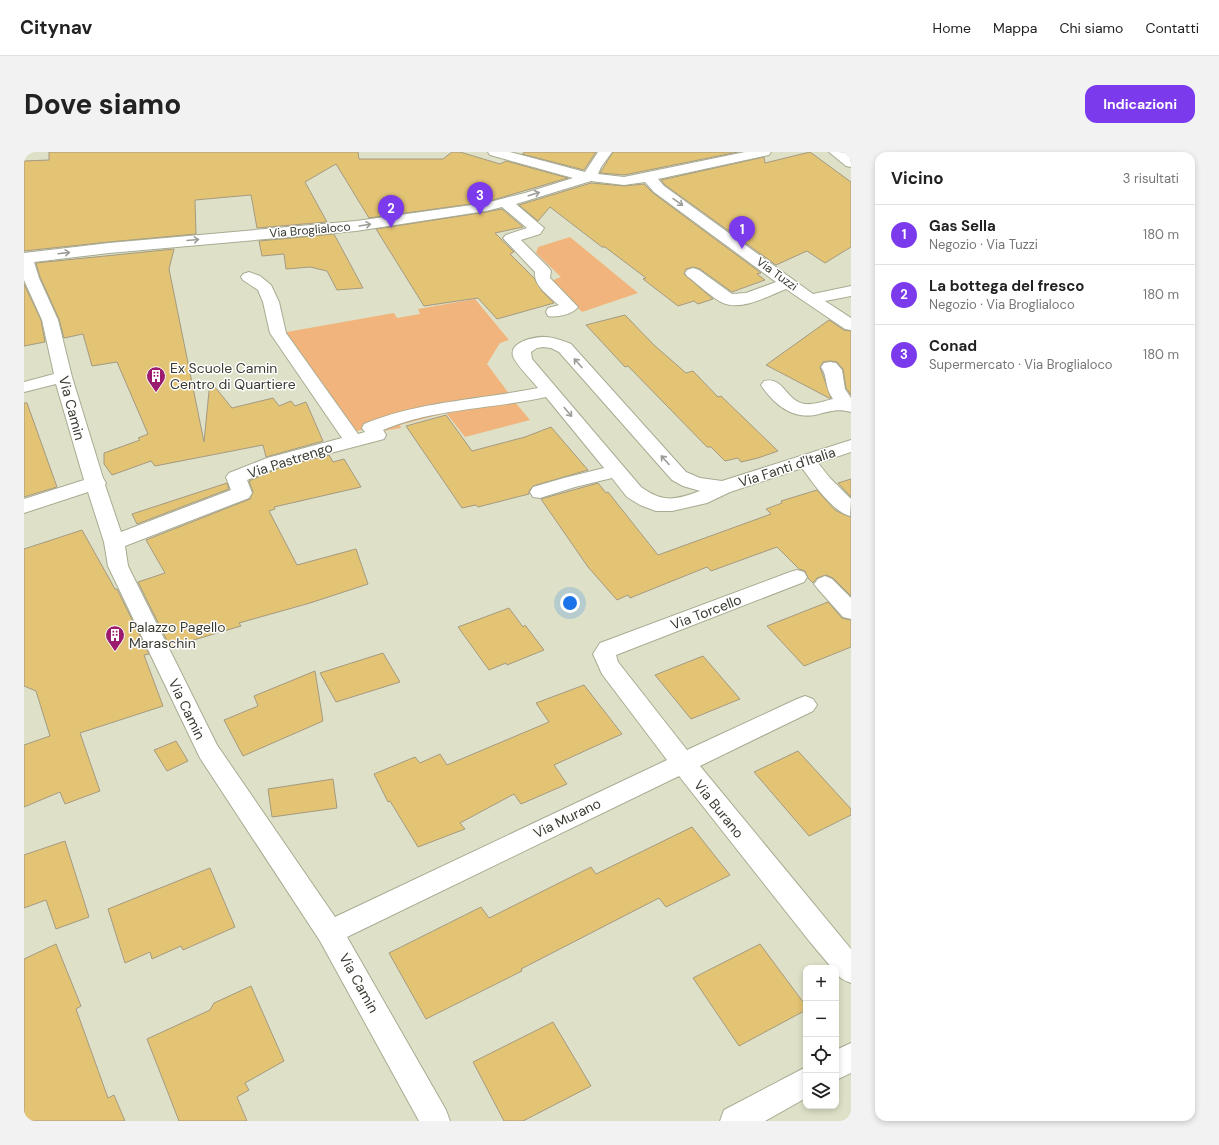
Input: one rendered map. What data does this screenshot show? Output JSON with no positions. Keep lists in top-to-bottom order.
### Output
{
  "streets": {
    "street": [
      "Via Broglialoco",
      "Via Tuzzi",
      "Via Camin",
      "Via Pastrengo",
      "Via Fanti d'Italia",
      "Via Torcello",
      "Via Burano",
      "Via Murano"
    ]
  },
  "crossings": [
    ["Via Broglialoco", "Via Camin"],
    ["Via Camin", "Via Pastrengo"],
    ["Via Camin", "Via Murano"],
    ["Via Pastrengo", "Via Fanti d'Italia"],
    ["Via Torcello", "Via Burano"],
    ["Via Burano", "Via Murano"]
  ],
  "one_way": ["Via Broglialoco", "Via Tuzzi"],
  "places": {
    "building": ["Ex Scuole Camin Centro di Quartiere", "Palazzo Pagello Maraschin"]
  },
  "page": {
    "header": "Citynav",
    "nav": [
      "Home",
      "Mappa",
      "Chi siamo",
      "Contatti"
    ],
    "buttons": "Indicazioni",
    "title": "Dove siamo",
    "heading": ["Vicino", "3 risultati"],
    "pins": ["3", "2", "1"],
    "list": [
      {
        "mark": "1",
        "name": "Gas Sella",
        "note": "Negozio · Via Tuzzi",
        "value": "180 m"
      },
      {
        "mark": "2",
        "name": "La bottega del fresco",
        "note": "Negozio · Via Broglialoco",
        "value": "180 m"
      },
      {
        "mark": "3",
        "name": "Conad",
        "note": "Supermercato · Via Broglialoco",
        "value": "180 m"
      }
    ],
    "map_buttons": ["+", "−"]
  }
}
